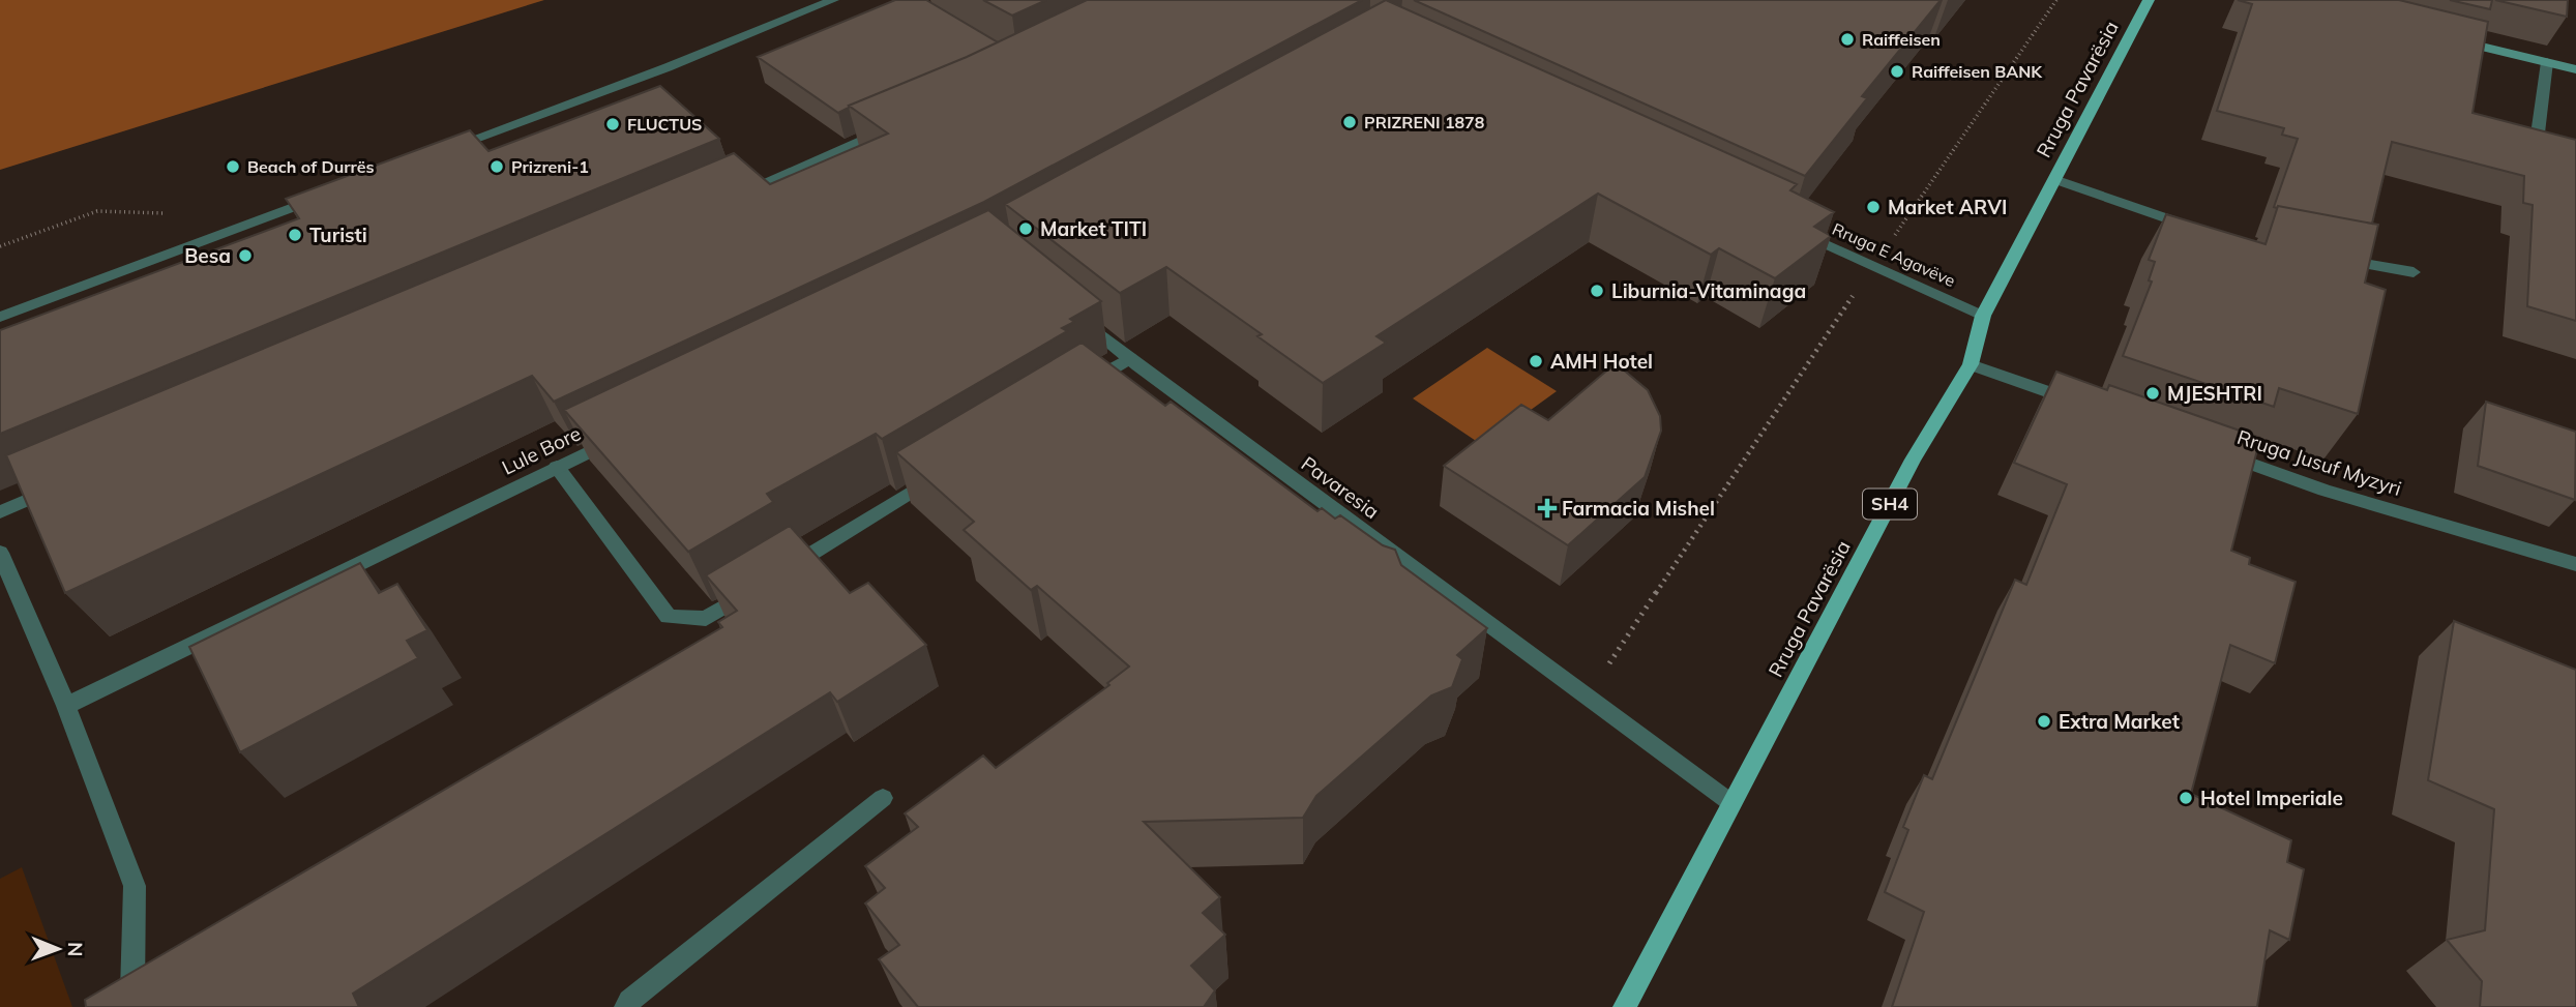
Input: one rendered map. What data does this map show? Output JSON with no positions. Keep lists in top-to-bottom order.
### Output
{
  "streets": {
    "main road": ["Rruga Pavarësia", "SH4"],
    "street": [
      "Rruga E Agavëve",
      "Lule Bore",
      "Rruga Jusuf Myzyri",
      "Pavaresia"
    ]
  },
  "crossings": [
    ["Rruga Pavarësia", "Rruga E Agavëve"],
    ["Rruga Pavarësia", "Pavaresia"]
  ],
  "places": {
    "other": [
      "Raiffeisen",
      "Raiffeisen BANK",
      "PRIZRENI 1878",
      "FLUCTUS",
      "Beach of Durrës",
      "Prizreni-1",
      "Market ARVI",
      "Market TITI",
      "Turisti",
      "Besa",
      "Liburnia-Vitaminaga",
      "AMH Hotel",
      "MJESHTRI",
      "Extra Market",
      "Hotel Imperiale"
    ],
    "health": ["Farmacia Mishel"]
  },
  "north": "right"
}
